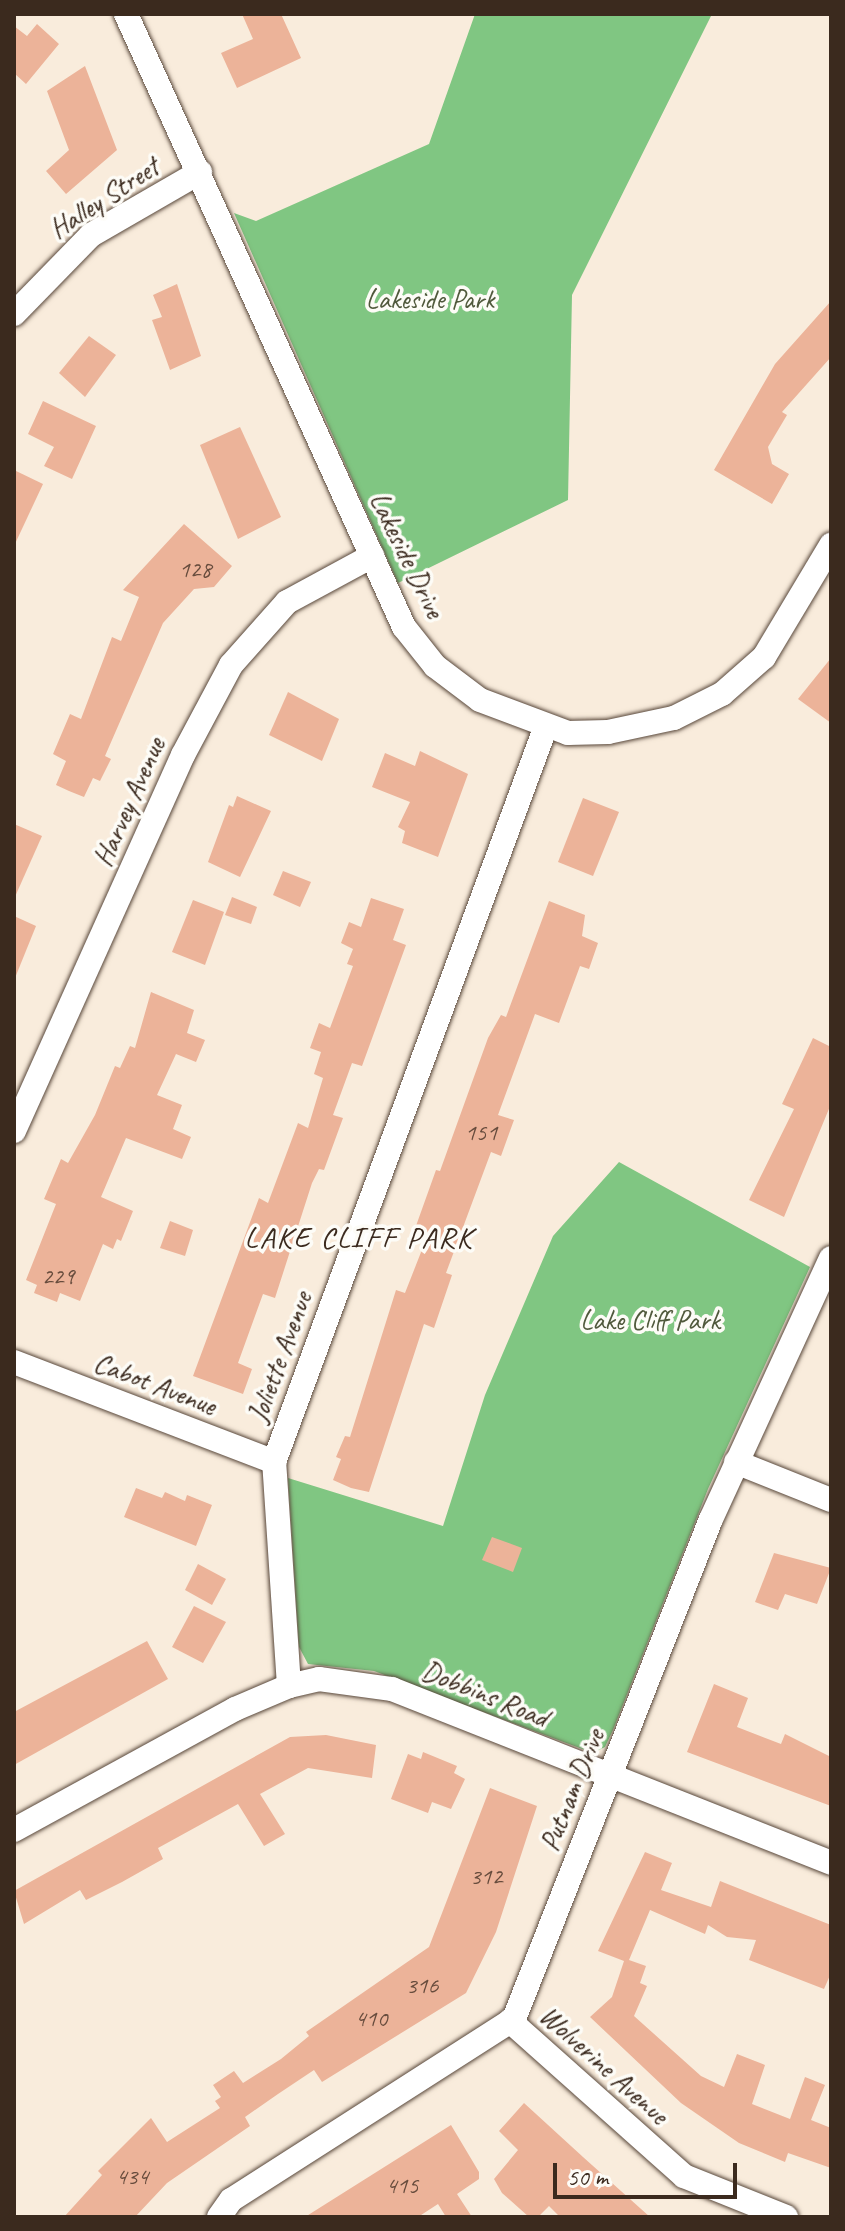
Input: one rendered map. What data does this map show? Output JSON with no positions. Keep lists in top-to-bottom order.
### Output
{
  "streets": {
    "street": [
      "Halley Street",
      "Lakeside Drive",
      "Harvey Avenue",
      "Joliette Avenue",
      "Cabot Avenue",
      "Dobbins Road",
      "Putnam Drive",
      "Wolverine Avenue"
    ]
  },
  "crossings": [
    ["Halley Street", "Lakeside Drive"],
    ["Lakeside Drive", "Harvey Avenue"],
    ["Lakeside Drive", "Joliette Avenue"],
    ["Joliette Avenue", "Cabot Avenue"],
    ["Joliette Avenue", "Dobbins Road"],
    ["Dobbins Road", "Putnam Drive"],
    ["Putnam Drive", "Wolverine Avenue"]
  ],
  "districts": ["LAKE CLIFF PARK"],
  "parks": ["Lakeside Park", "Lake Cliff Park"],
  "house_numbers": [
    "128",
    "151",
    "229",
    "312",
    "316",
    "410",
    "434",
    "415"
  ],
  "scale_bar": "50 m"
}
